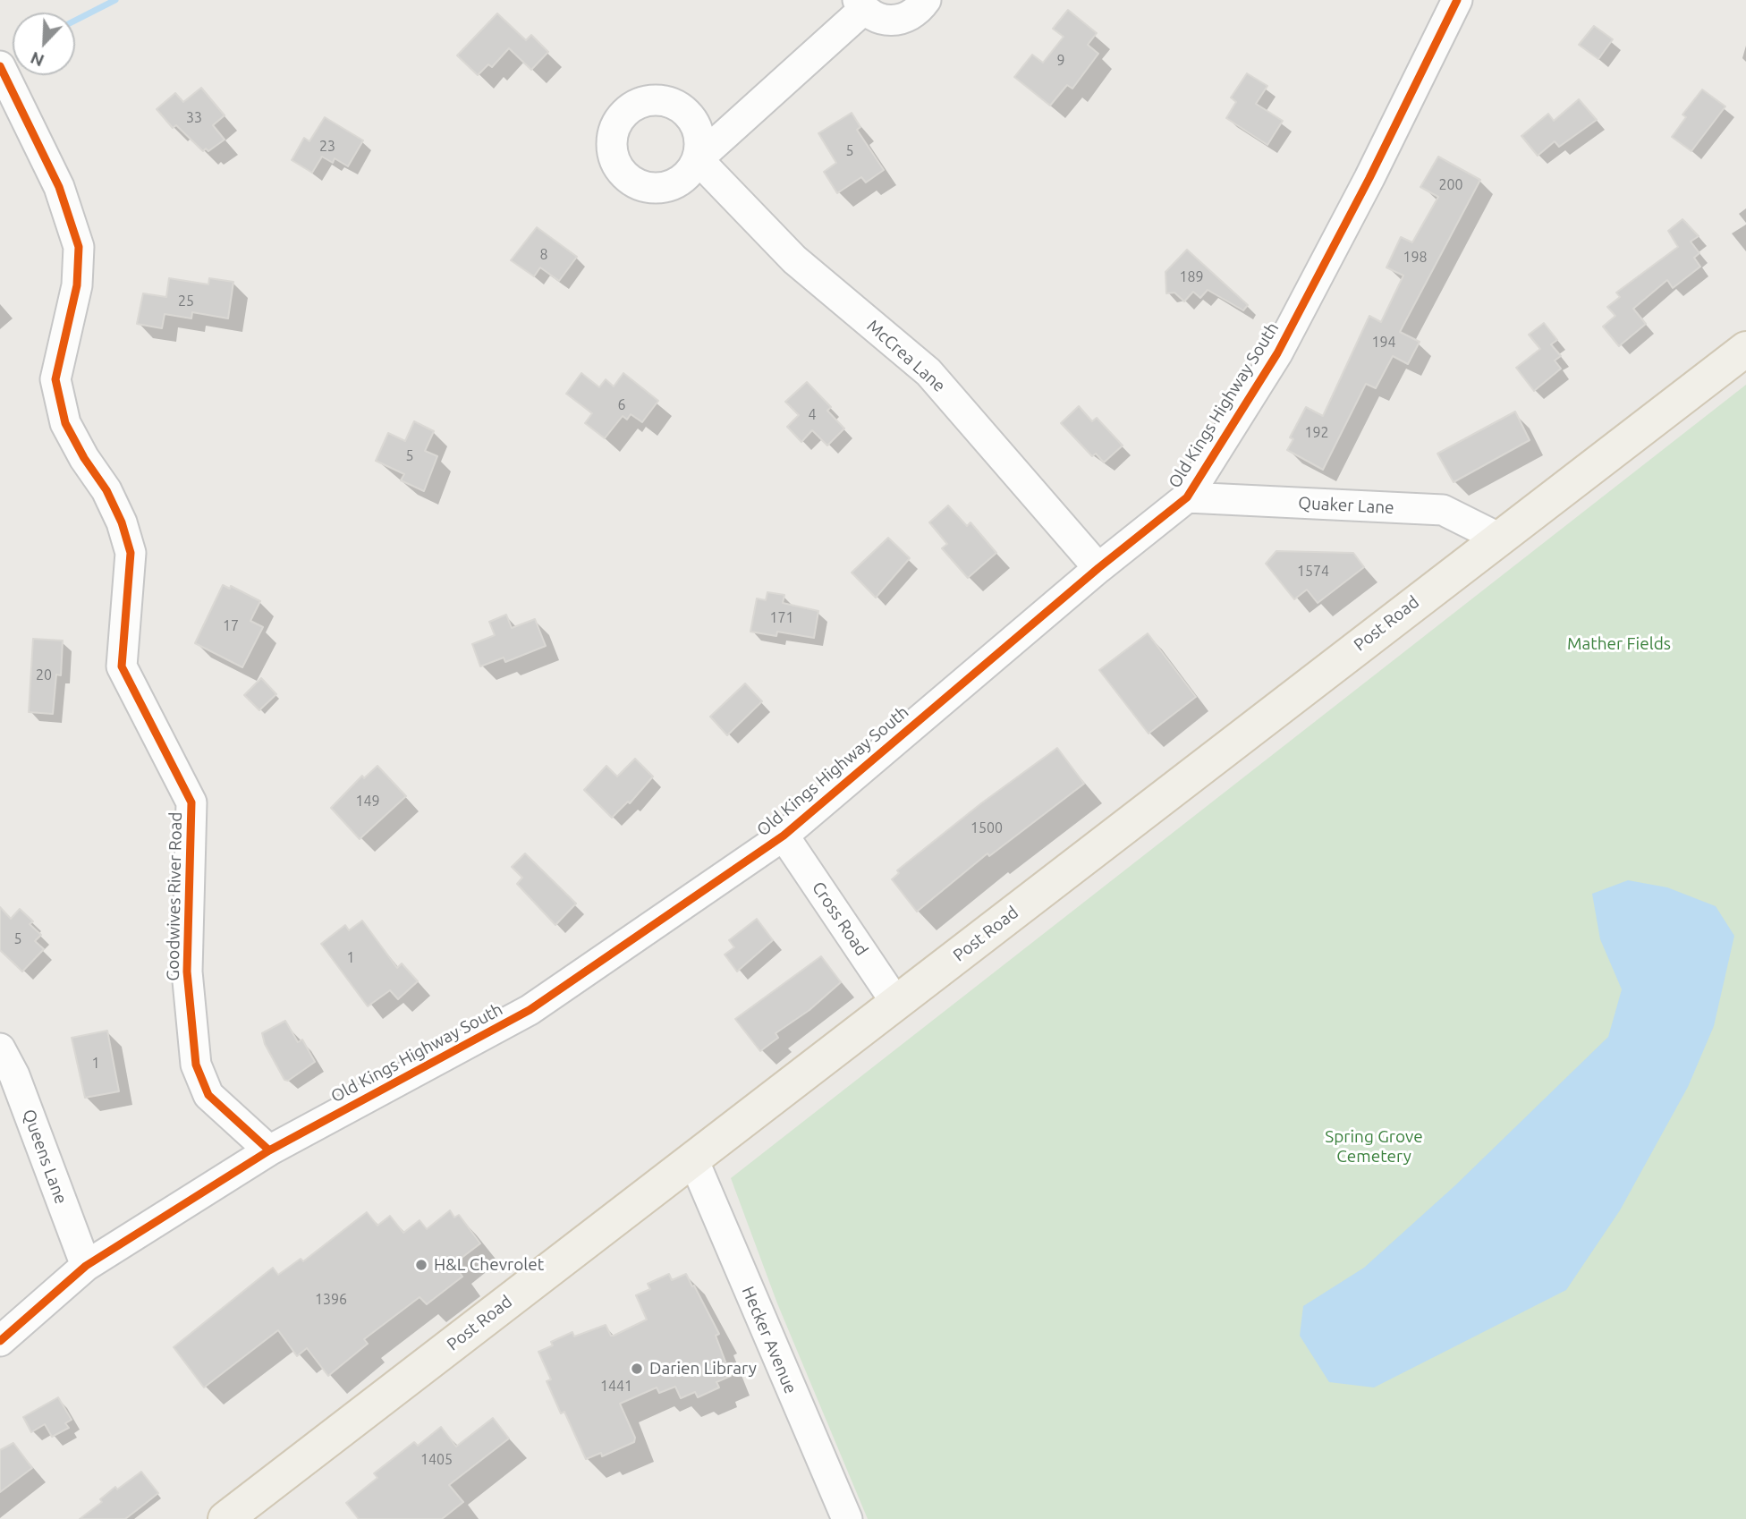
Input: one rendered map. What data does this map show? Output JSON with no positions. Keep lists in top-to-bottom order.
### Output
{
  "streets": {
    "main road": ["Post Road"],
    "street": [
      "McCrea Lane",
      "Old Kings Highway South",
      "Quaker Lane",
      "Goodwives River Road",
      "Cross Road",
      "Queens Lane",
      "Hecker Avenue"
    ]
  },
  "crossings": [
    ["McCrea Lane", "Old Kings Highway South"],
    ["Old Kings Highway South", "Quaker Lane"],
    ["Old Kings Highway South", "Goodwives River Road"],
    ["Old Kings Highway South", "Cross Road"],
    ["Old Kings Highway South", "Queens Lane"],
    ["Quaker Lane", "Post Road"],
    ["Post Road", "Cross Road"],
    ["Post Road", "Hecker Avenue"]
  ],
  "parks": ["Mather Fields", "Spring Grove Cemetery"],
  "places": ["H&L Chevrolet", "Darien Library"],
  "house_numbers": [
    "9",
    "33",
    "23",
    "5",
    "200",
    "8",
    "198",
    "189",
    "25",
    "194",
    "6",
    "4",
    "192",
    "5",
    "1574",
    "171",
    "17",
    "20",
    "149",
    "1500",
    "5",
    "1",
    "1",
    "1396",
    "1441",
    "1405"
  ],
  "north": "bottom left"
}
